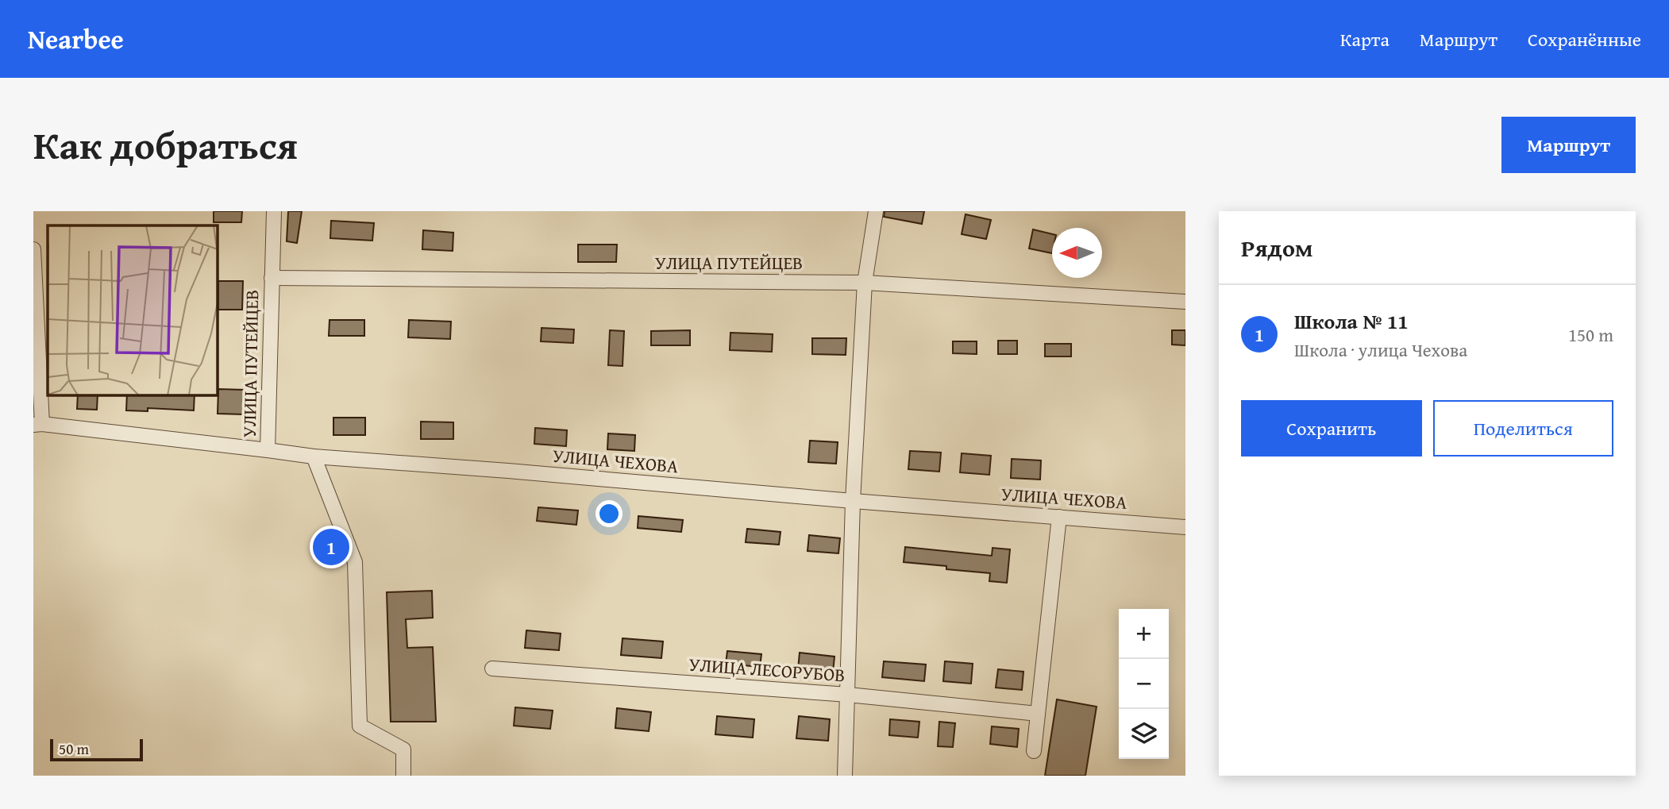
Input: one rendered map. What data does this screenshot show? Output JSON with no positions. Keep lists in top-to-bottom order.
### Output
{
  "streets": {
    "street": ["УЛИЦА ПУТЕЙЦЕВ", "УЛИЦА ЧЕХОВА", "УЛИЦА ЛЕСОРУБОВ"]
  },
  "crossings": [
    ["УЛИЦА ПУТЕЙЦЕВ", "УЛИЦА ЧЕХОВА"]
  ],
  "scale_bar": "50 m",
  "north": "left",
  "page": {
    "header": "Nearbee",
    "nav": ["Карта", "Маршрут", "Сохранённые"],
    "title": "Как добраться",
    "buttons": [
      "Маршрут",
      ["Сохранить", "Поделиться"]
    ],
    "heading": "Рядом",
    "list": [
      {
        "mark": "1",
        "name": "Школа № 11",
        "note": "Школа · улица Чехова",
        "value": "150 m"
      }
    ],
    "pins": "1",
    "map_buttons": ["+", "−"],
    "scale": "50 m"
  }
}
